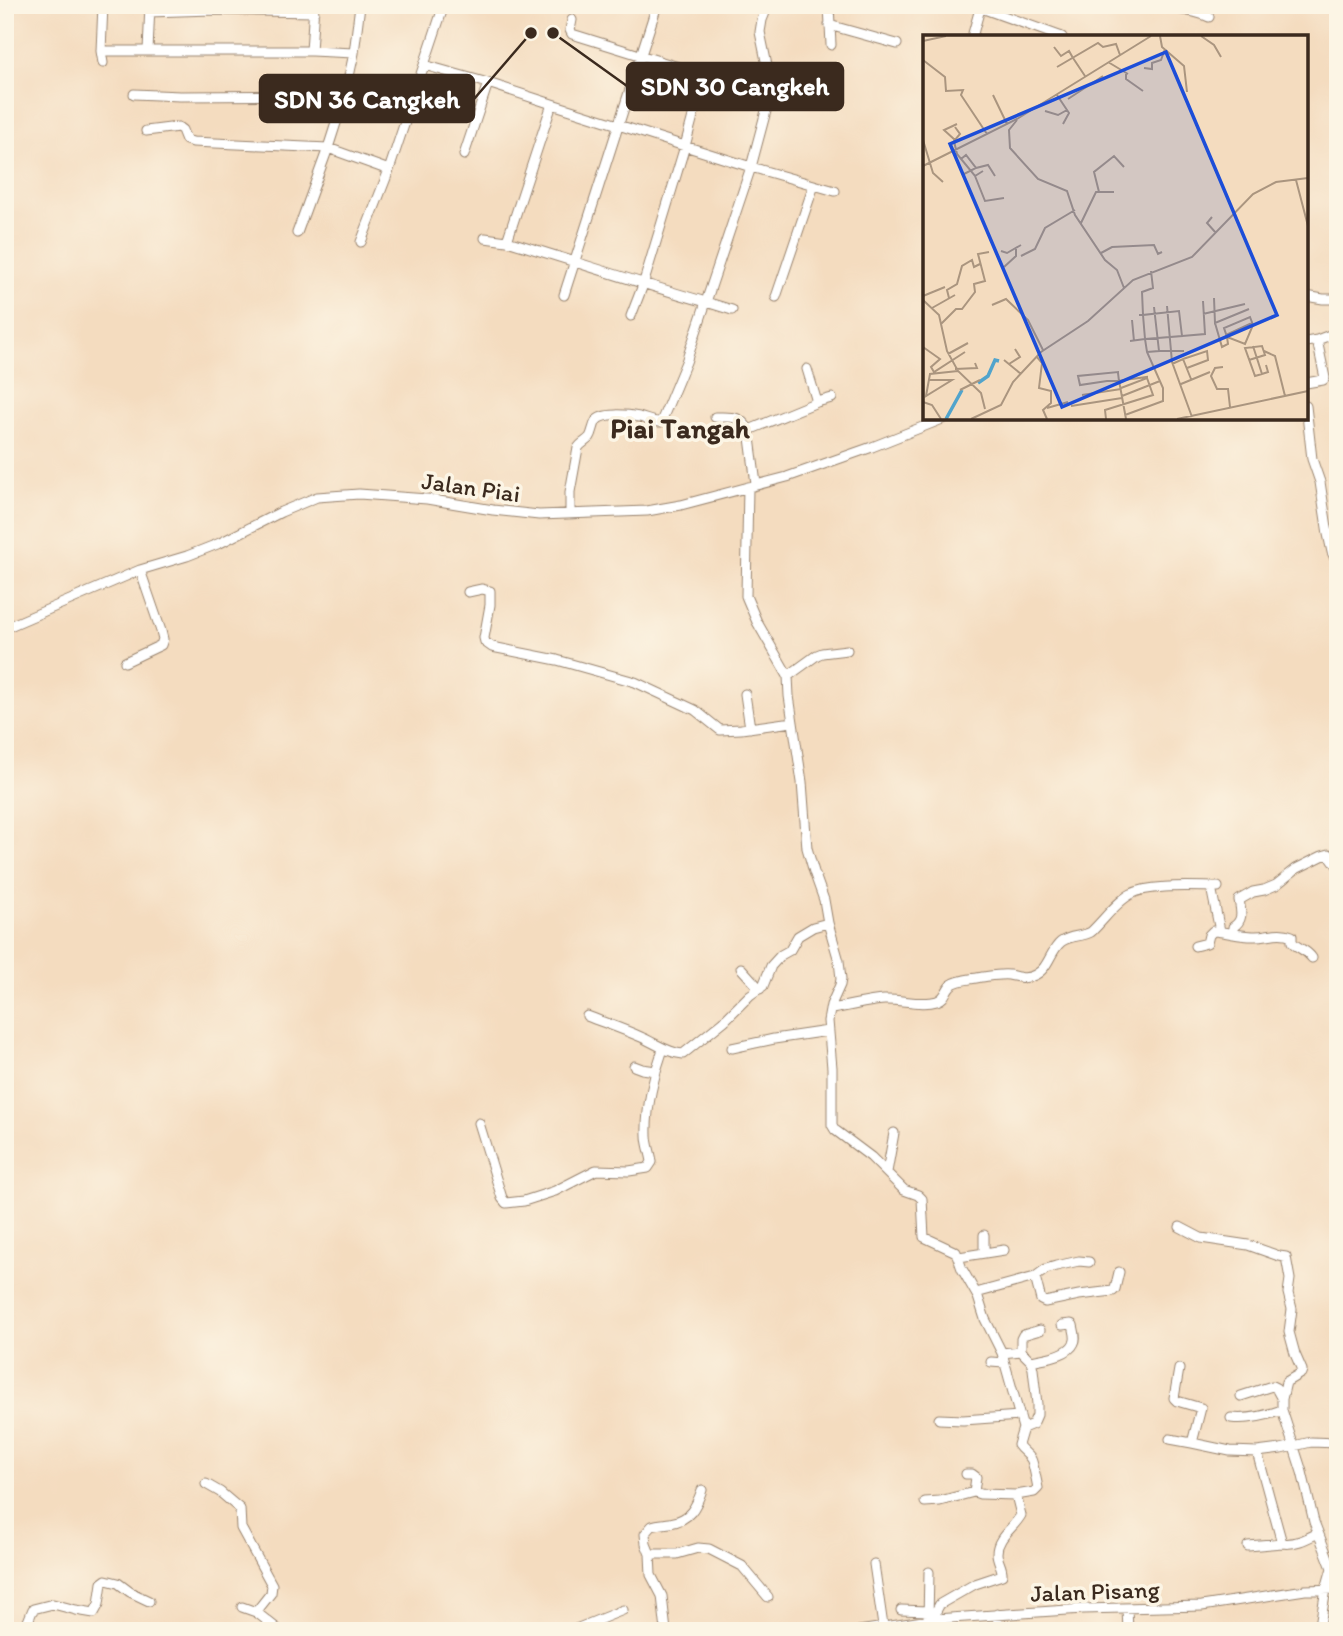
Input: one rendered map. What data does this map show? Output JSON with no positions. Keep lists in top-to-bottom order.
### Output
{
  "streets": {
    "street": ["Jalan Piai", "Jalan Pisang"]
  },
  "districts": ["Piai Tangah"],
  "places": ["SDN 36 Cangkeh", "SDN 30 Cangkeh"]
}
